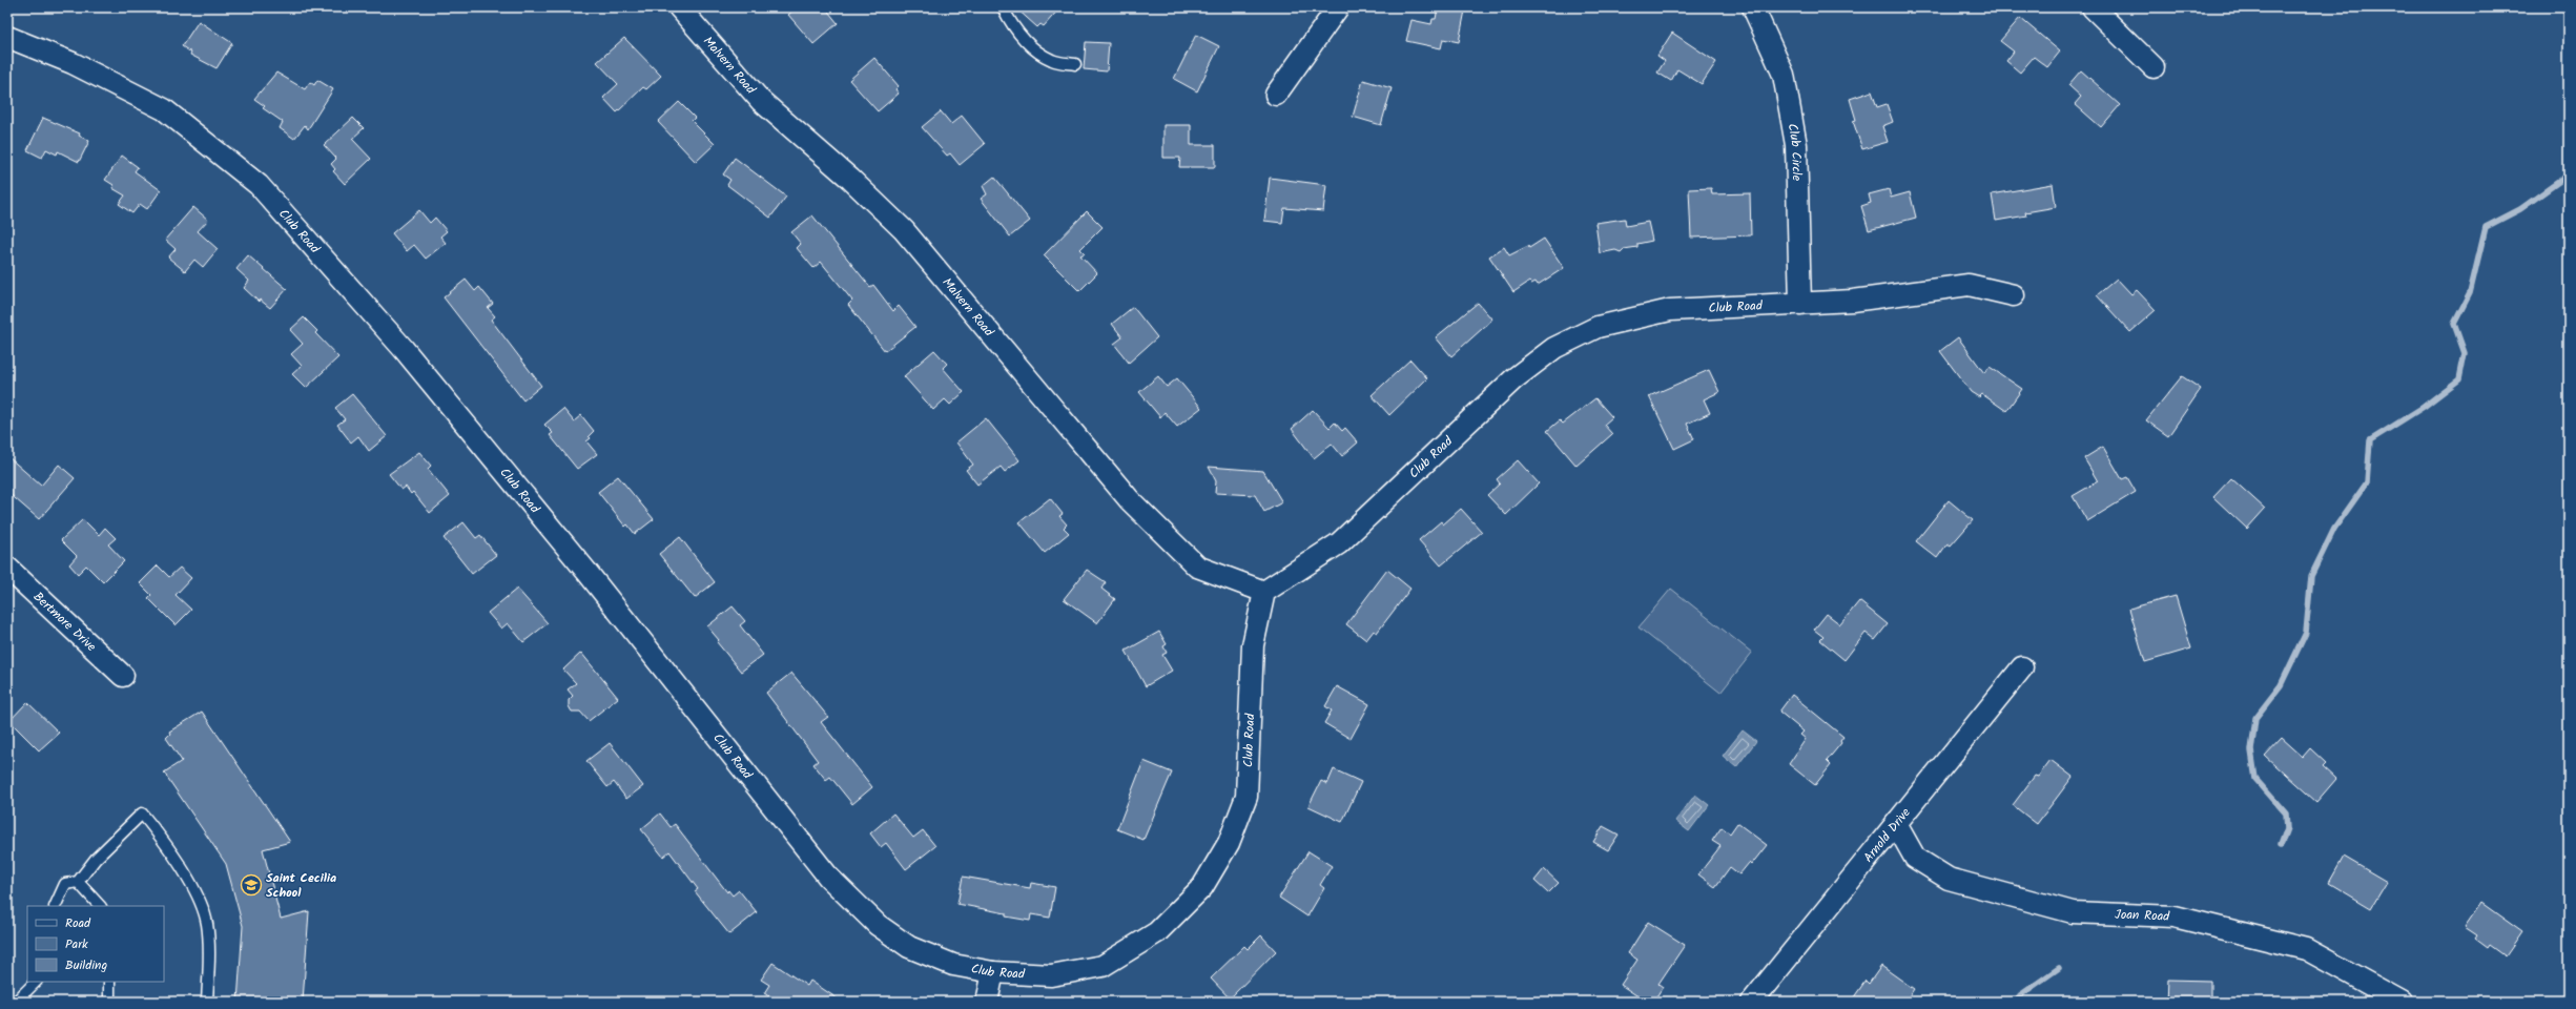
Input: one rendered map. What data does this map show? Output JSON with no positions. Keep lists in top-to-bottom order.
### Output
{
  "streets": {
    "street": [
      "Malvern Road",
      "Club Circle",
      "Club Road",
      "Bertmore Drive",
      "Arnold Drive",
      "Joan Road"
    ]
  },
  "crossings": [
    ["Malvern Road", "Club Road"],
    ["Club Circle", "Club Road"],
    ["Arnold Drive", "Joan Road"]
  ],
  "places": {
    "school or university": ["Saint Cecilia School"]
  },
  "legend": ["Road", "Park", "Building"]
}
